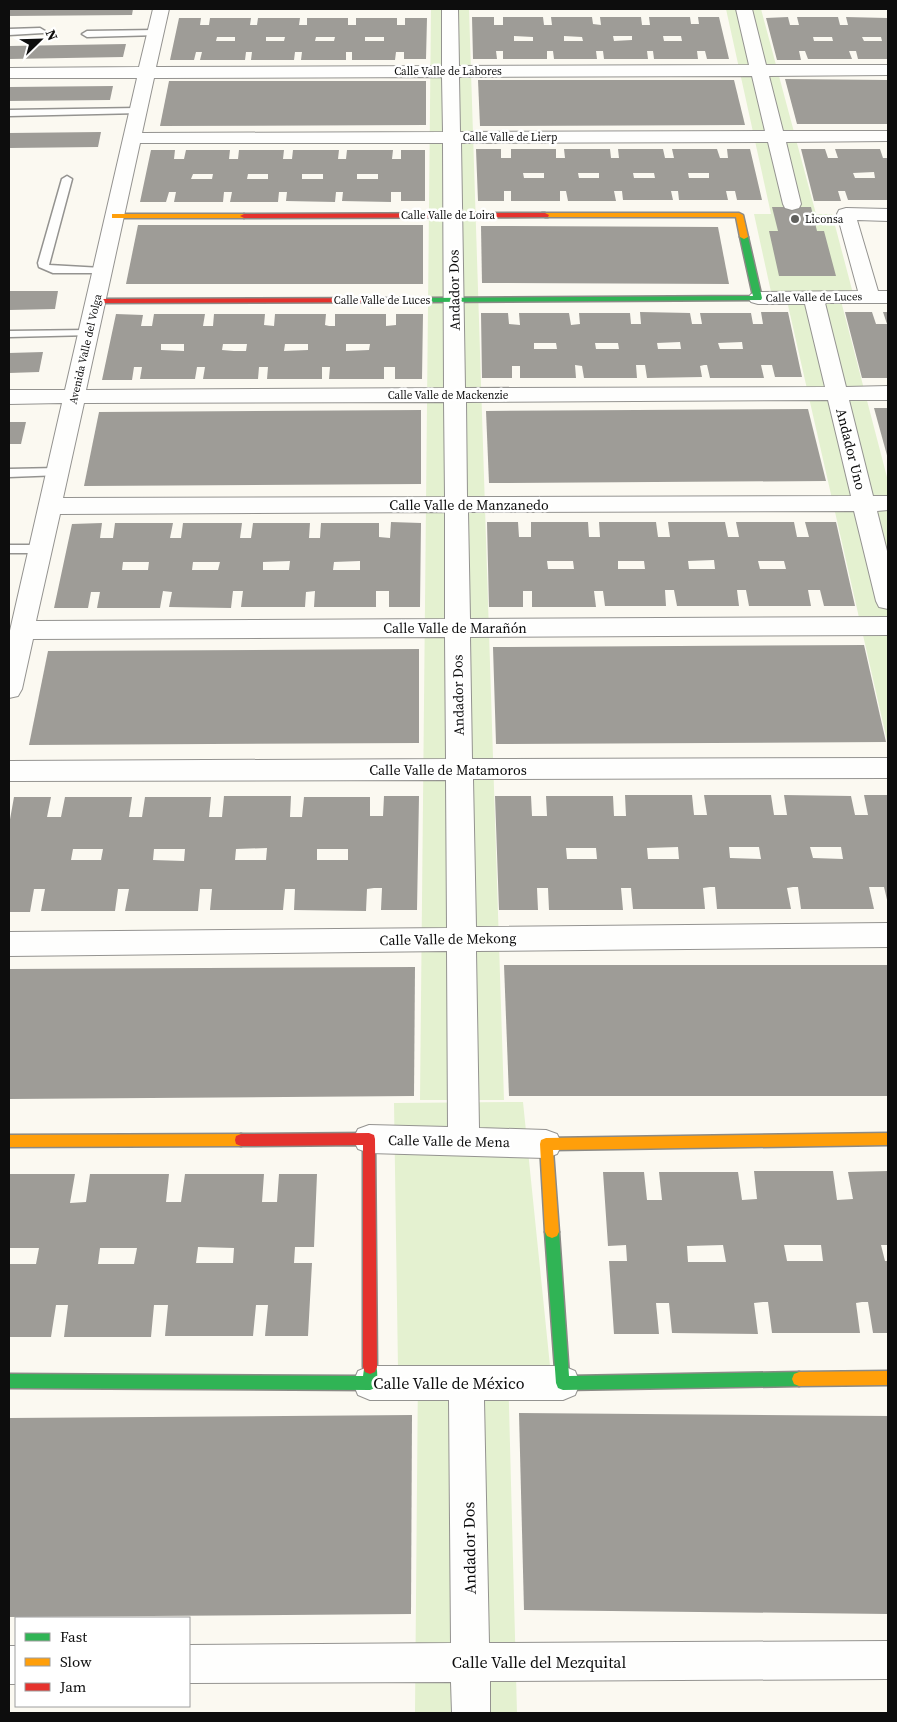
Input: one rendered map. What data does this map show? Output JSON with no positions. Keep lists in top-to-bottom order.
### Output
{
  "streets": {
    "street": [
      "Calle Valle de Labores",
      "Calle Valle de Lierp",
      "Calle Valle de Loira",
      "Andador Dos",
      "Calle Valle de Luces",
      "Avenida Valle del Volga",
      "Calle Valle de Mackenzie",
      "Andador Uno",
      "Calle Valle de Manzanedo",
      "Calle Valle de Marañón",
      "Calle Valle de Matamoros",
      "Calle Valle de Mekong",
      "Calle Valle de Mena",
      "Calle Valle de México",
      "Calle Valle del Mezquital"
    ]
  },
  "crossings": [
    ["Calle Valle de Labores", "Andador Dos"],
    ["Calle Valle de Labores", "Avenida Valle del Volga"],
    ["Calle Valle de Lierp", "Andador Dos"],
    ["Calle Valle de Lierp", "Avenida Valle del Volga"],
    ["Calle Valle de Loira", "Andador Dos"],
    ["Calle Valle de Loira", "Calle Valle de Luces"],
    ["Calle Valle de Loira", "Avenida Valle del Volga"],
    ["Andador Dos", "Calle Valle de Luces"],
    ["Andador Dos", "Calle Valle de Mackenzie"],
    ["Andador Dos", "Calle Valle de Manzanedo"],
    ["Andador Dos", "Calle Valle de Marañón"],
    ["Andador Dos", "Calle Valle de Matamoros"],
    ["Andador Dos", "Calle Valle de Mekong"],
    ["Andador Dos", "Calle Valle de Mena"],
    ["Andador Dos", "Calle Valle de México"],
    ["Andador Dos", "Calle Valle del Mezquital"],
    ["Calle Valle de Luces", "Avenida Valle del Volga"],
    ["Calle Valle de Luces", "Andador Uno"],
    ["Avenida Valle del Volga", "Calle Valle de Mackenzie"],
    ["Avenida Valle del Volga", "Calle Valle de Manzanedo"],
    ["Avenida Valle del Volga", "Calle Valle de Marañón"],
    ["Calle Valle de Mackenzie", "Andador Uno"],
    ["Andador Uno", "Calle Valle de Manzanedo"]
  ],
  "places": ["Liconsa"],
  "legend": ["Fast", "Slow", "Jam"],
  "north": "top right"
}
